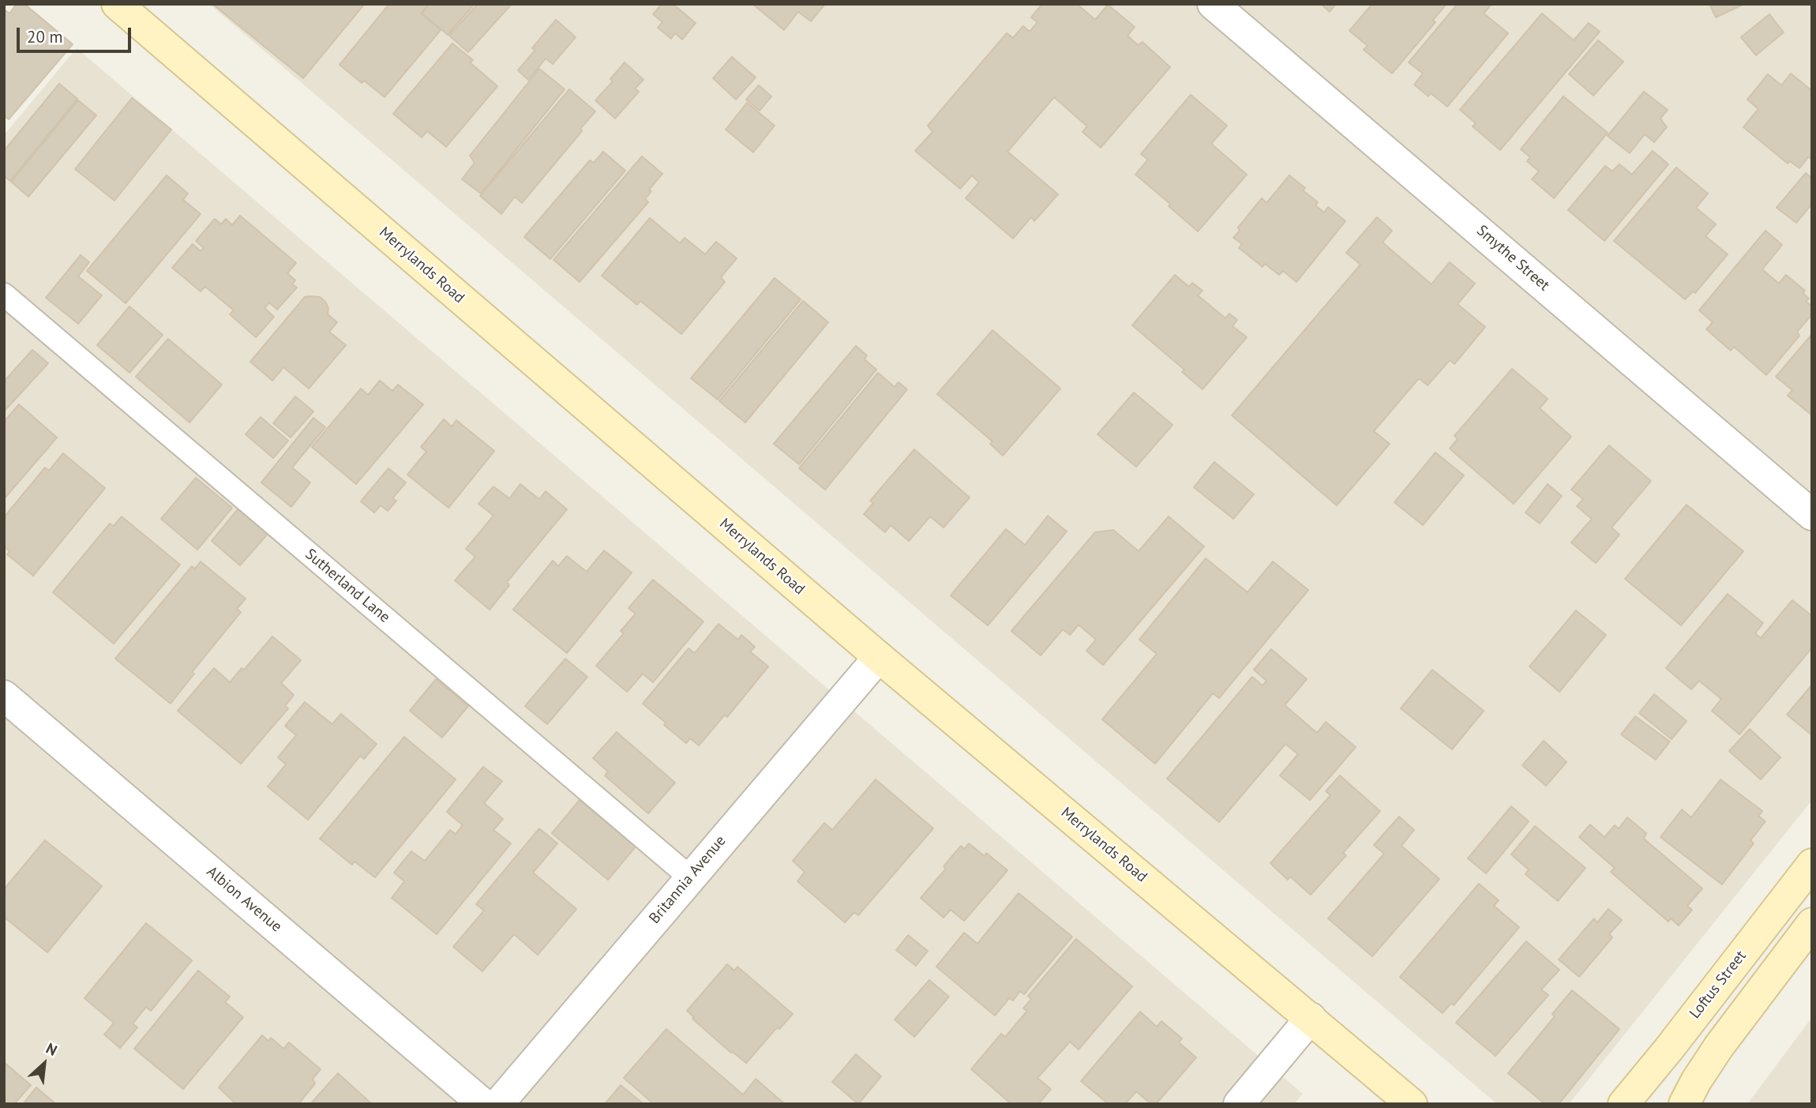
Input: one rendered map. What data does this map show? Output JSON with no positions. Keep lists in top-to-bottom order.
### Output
{
  "streets": {
    "main road": ["Merrylands Road", "Loftus Street"],
    "street": ["Smythe Street", "Britannia Avenue", "Albion Avenue"],
    "lane": ["Sutherland Lane"]
  },
  "crossings": [
    ["Merrylands Road", "Britannia Avenue"],
    ["Sutherland Lane", "Britannia Avenue"]
  ],
  "scale_bar": "20 m",
  "north": "top right"
}
